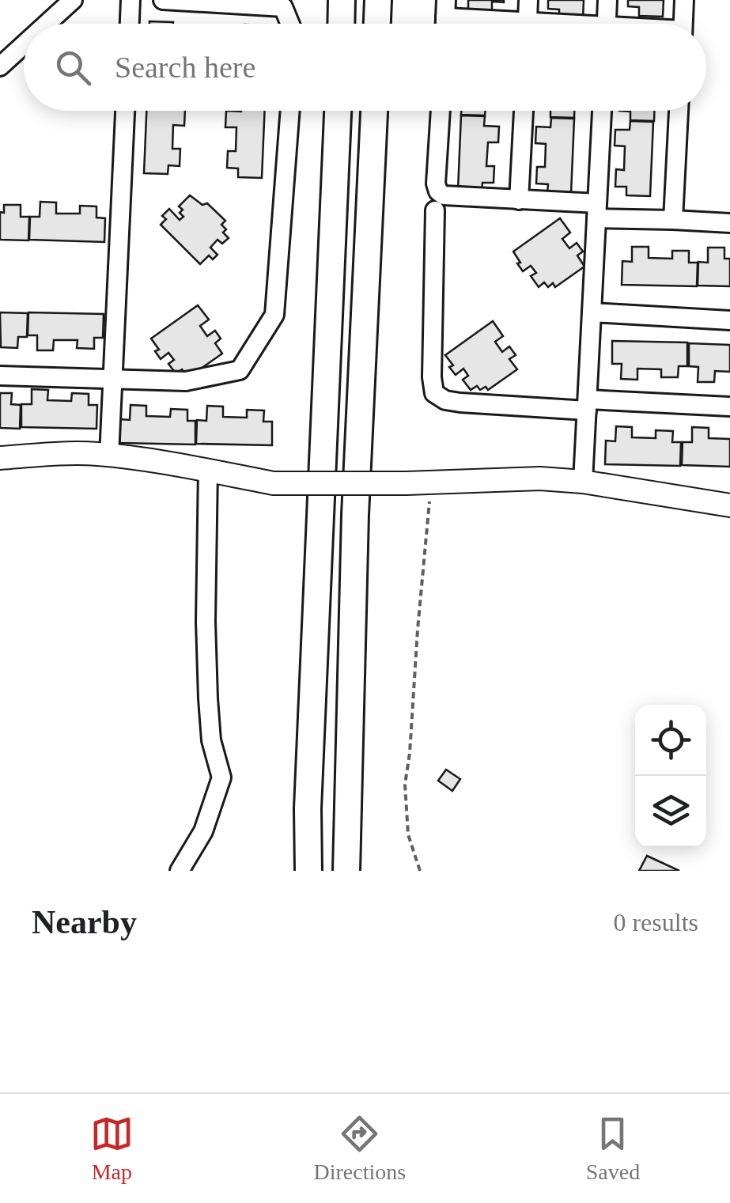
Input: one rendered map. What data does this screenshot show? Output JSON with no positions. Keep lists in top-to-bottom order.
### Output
{
  "page": {
    "search": "Search here",
    "heading": ["Nearby", "0 results"],
    "nav": ["Map", "Directions", "Saved"]
  }
}
